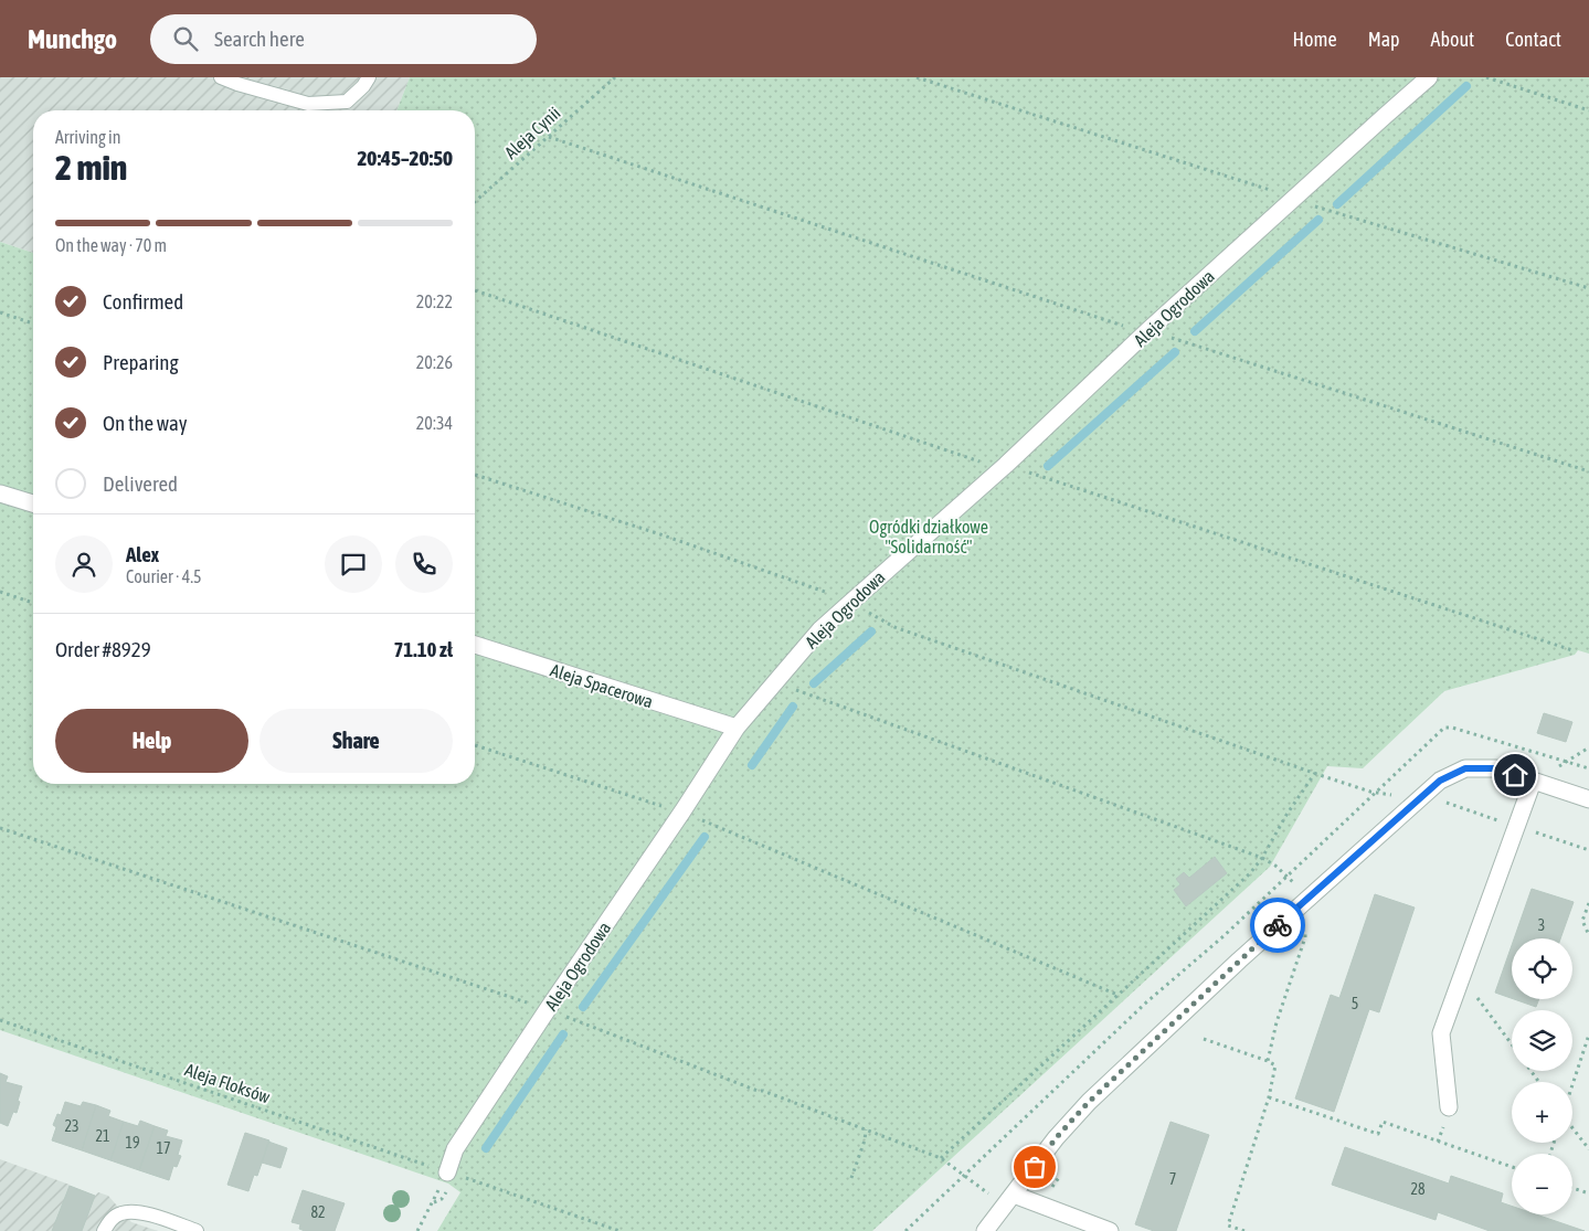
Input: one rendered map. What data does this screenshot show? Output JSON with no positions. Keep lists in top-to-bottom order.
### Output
{
  "streets": {
    "street": ["Aleja Ogrodowa", "Aleja Spacerowa"],
    "path": ["Aleja Cynii", "Aleja Floksów"]
  },
  "crossings": [
    ["Aleja Ogrodowa", "Aleja Spacerowa"],
    ["Aleja Ogrodowa", "Aleja Floksów"]
  ],
  "parks": ["Ogródki działkowe \"Solidarność\""],
  "house_numbers": [
    "3",
    "5",
    "23",
    "21",
    "19",
    "17",
    "7",
    "28",
    "82"
  ],
  "page": {
    "header": "Munchgo",
    "search": "Search here",
    "nav": [
      "Home",
      "Map",
      "About",
      "Contact"
    ],
    "heading": ["2 min", "Arriving in", "20:45–20:50"],
    "panel": [
      "Alex",
      "Courier · 4.5",
      "Order #8929",
      "71.10 zł"
    ],
    "bar": "On the way · 70 m",
    "list": [
      ["Confirmed", "20:22"],
      ["Preparing", "20:26"],
      ["On the way", "20:34"],
      "Delivered"
    ],
    "buttons": ["Help", "Share"],
    "map_buttons": ["+", "−"]
  }
}
